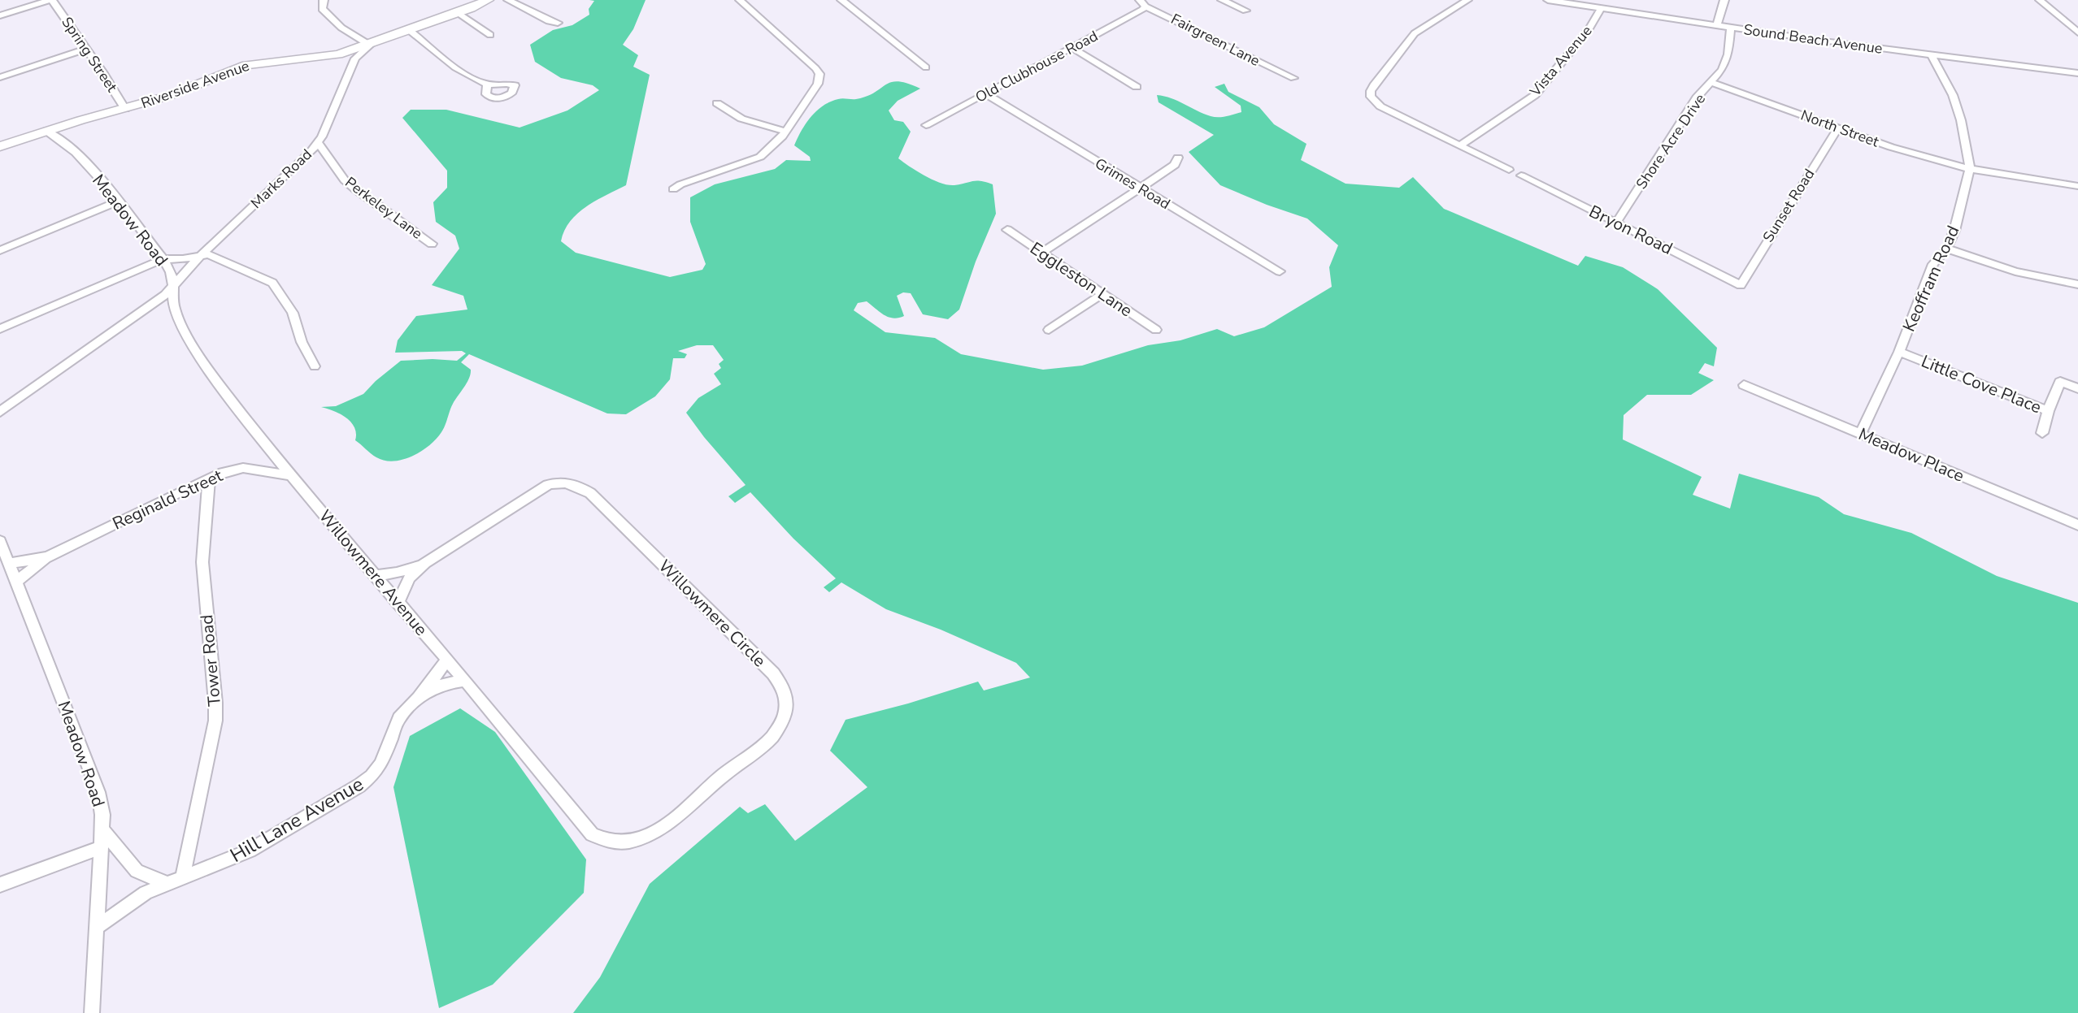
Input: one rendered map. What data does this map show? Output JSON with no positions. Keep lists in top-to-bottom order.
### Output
{
  "streets": {
    "street": [
      "Sound Beach Avenue",
      "Fairgreen Lane",
      "Spring Street",
      "Vista Avenue",
      "Old Clubhouse Road",
      "Riverside Avenue",
      "North Street",
      "Shore Acre Drive",
      "Marks Road",
      "Grimes Road",
      "Sunset Road",
      "Perkeley Lane",
      "Meadow Road",
      "Bryon Road",
      "Keoffram Road",
      "Eggleston Lane",
      "Little Cove Place",
      "Meadow Place",
      "Reginald Street",
      "Willowmere Avenue",
      "Willowmere Circle",
      "Tower Road",
      "Hill Lane Avenue"
    ]
  },
  "crossings": [
    ["Sound Beach Avenue", "Vista Avenue"],
    ["Sound Beach Avenue", "Shore Acre Drive"],
    ["Sound Beach Avenue", "Keoffram Road"],
    ["Fairgreen Lane", "Old Clubhouse Road"],
    ["Spring Street", "Riverside Avenue"],
    ["Old Clubhouse Road", "Grimes Road"],
    ["Riverside Avenue", "Marks Road"],
    ["Riverside Avenue", "Meadow Road"],
    ["North Street", "Shore Acre Drive"],
    ["North Street", "Sunset Road"],
    ["North Street", "Keoffram Road"],
    ["Shore Acre Drive", "Bryon Road"],
    ["Marks Road", "Perkeley Lane"],
    ["Marks Road", "Meadow Road"],
    ["Marks Road", "Willowmere Avenue"],
    ["Sunset Road", "Bryon Road"],
    ["Meadow Road", "Reginald Street"],
    ["Meadow Road", "Willowmere Avenue"],
    ["Meadow Road", "Hill Lane Avenue"],
    ["Keoffram Road", "Little Cove Place"],
    ["Keoffram Road", "Meadow Place"],
    ["Reginald Street", "Willowmere Avenue"],
    ["Reginald Street", "Tower Road"],
    ["Willowmere Avenue", "Willowmere Circle"],
    ["Willowmere Avenue", "Hill Lane Avenue"],
    ["Tower Road", "Hill Lane Avenue"]
  ]
}
